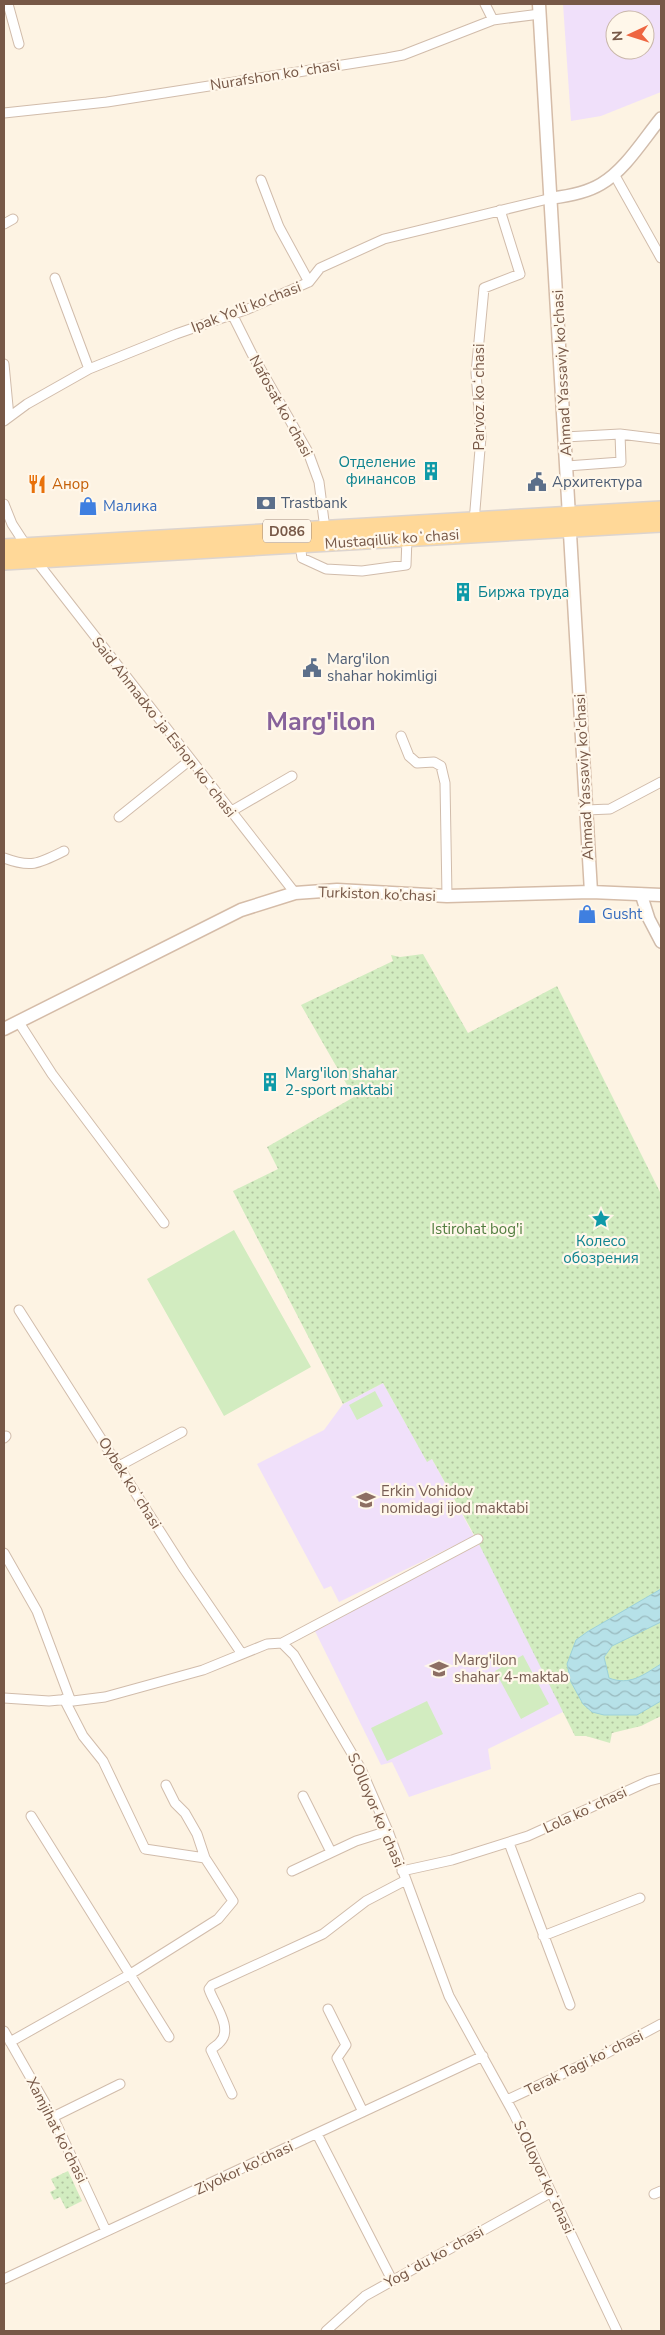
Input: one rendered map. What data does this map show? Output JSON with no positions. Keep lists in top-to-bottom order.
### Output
{
  "streets": {
    "main road": [
      "Ahmad Yassaviy ko'chasi",
      "D086",
      "Mustaqillik koʻchasi",
      "Turkiston ko’chasi"
    ],
    "street": [
      "Nurafshon koʻchasi",
      "Ipak Yo'li ko'chasi",
      "Parvoz koʻchasi",
      "Nafosat koʻchasi",
      "Said Ahmadxoʻja Eshon koʻchasi",
      "Oybek koʻchasi",
      "S.Olloyor koʻchasi",
      "Lola koʻchasi",
      "Terak Tagi koʻchasi",
      "Xamjihat ko'chasi",
      "Ziyokor ko'chasi",
      "Yogʻdu koʻchasi"
    ]
  },
  "crossings": [
    ["Nurafshon koʻchasi", "Ahmad Yassaviy ko'chasi"],
    ["Ipak Yo'li ko'chasi", "Ahmad Yassaviy ko'chasi"],
    ["Ipak Yo'li ko'chasi", "Parvoz koʻchasi"],
    ["Ipak Yo'li ko'chasi", "Nafosat koʻchasi"],
    ["Ahmad Yassaviy ko'chasi", "Mustaqillik koʻchasi"],
    ["Ahmad Yassaviy ko'chasi", "Turkiston ko’chasi"],
    ["Parvoz koʻchasi", "Mustaqillik koʻchasi"],
    ["Nafosat koʻchasi", "Mustaqillik koʻchasi"],
    ["Mustaqillik koʻchasi", "Said Ahmadxoʻja Eshon koʻchasi"],
    ["Said Ahmadxoʻja Eshon koʻchasi", "Turkiston ko’chasi"],
    ["S.Olloyor koʻchasi", "Lola koʻchasi"],
    ["S.Olloyor koʻchasi", "Terak Tagi koʻchasi"],
    ["S.Olloyor koʻchasi", "Ziyokor ko'chasi"],
    ["S.Olloyor koʻchasi", "Yogʻdu koʻchasi"],
    ["Xamjihat ko'chasi", "Ziyokor ko'chasi"]
  ],
  "districts": ["Marg'ilon"],
  "parks": ["Istirohat bog'i"],
  "places": {
    "building": ["Отделение финансов", "Биржа труда", "Marg'ilon shahar 2-sport maktabi"],
    "public building": ["Архитектура", "Marg'ilon shahar hokimligi"],
    "restaurant": ["Анор"],
    "bank": ["Trastbank"],
    "shop": ["Малика", "Gusht"],
    "place": ["Колесо обозрения"],
    "school or university": ["Erkin Vohidov nomidagi ijod maktabi", "Marg'ilon shahar 4-maktab"]
  },
  "north": "left"
}
